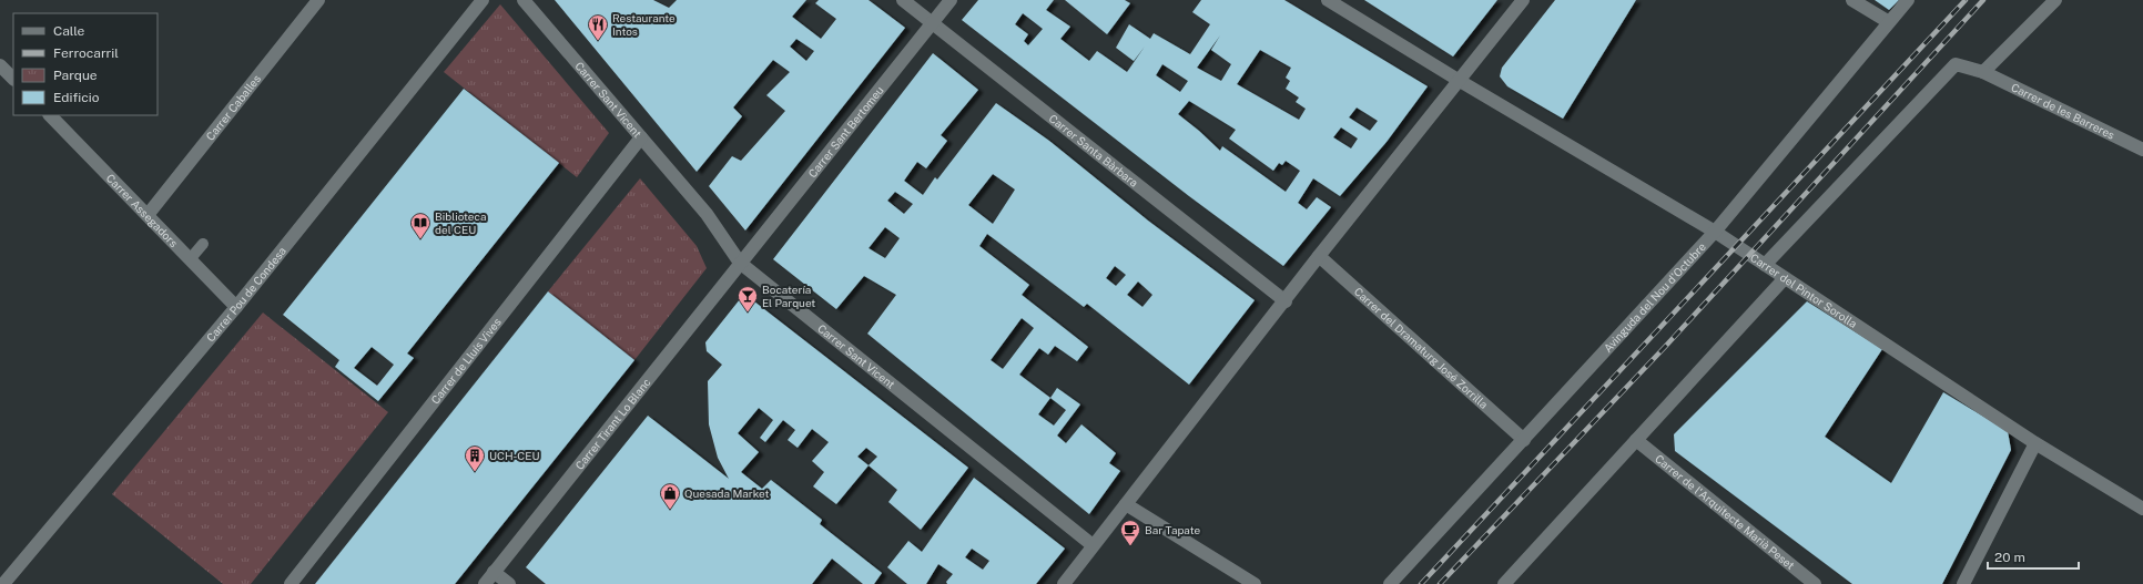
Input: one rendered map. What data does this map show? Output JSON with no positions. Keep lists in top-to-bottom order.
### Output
{
  "streets": {
    "street": [
      "Carrer Sant Vicent",
      "Carrer Caballes",
      "Carrer de les Barreres",
      "Carrer Sant Bertomeu",
      "Carrer Santa Bàrbara",
      "Carrer Assegadors",
      "Carrer del Pintor Sorolla",
      "Carrer Pou de Condesa",
      "Avinguda del Nou d'Octubre",
      "Carrer del Dramaturg José Zorrilla",
      "Carrer de Lluís Vives",
      "Carrer Tirant Lo Blanc",
      "Carrer de l'Arquitecte Marià Peset"
    ]
  },
  "crossings": [
    ["Carrer Sant Vicent", "Carrer Sant Bertomeu"],
    ["Carrer Sant Vicent", "Carrer de Lluís Vives"],
    ["Carrer Sant Vicent", "Carrer Tirant Lo Blanc"],
    ["Carrer Caballes", "Carrer Assegadors"],
    ["Carrer Sant Bertomeu", "Carrer Santa Bàrbara"],
    ["Carrer Sant Bertomeu", "Carrer Tirant Lo Blanc"],
    ["Carrer Assegadors", "Carrer Pou de Condesa"],
    ["Carrer del Pintor Sorolla", "Avinguda del Nou d'Octubre"],
    ["Avinguda del Nou d'Octubre", "Carrer del Dramaturg José Zorrilla"]
  ],
  "places": {
    "restaurant": ["Restaurante Intos"],
    "library": ["Biblioteca del CEU"],
    "bar": ["Bocatería El Parquet"],
    "building": ["UCH-CEU"],
    "shop": ["Quesada Market"],
    "cafe": ["Bar Tapate"]
  },
  "legend": [
    "Calle",
    "Ferrocarril",
    "Parque",
    "Edificio"
  ],
  "scale_bar": "20 m"
}
